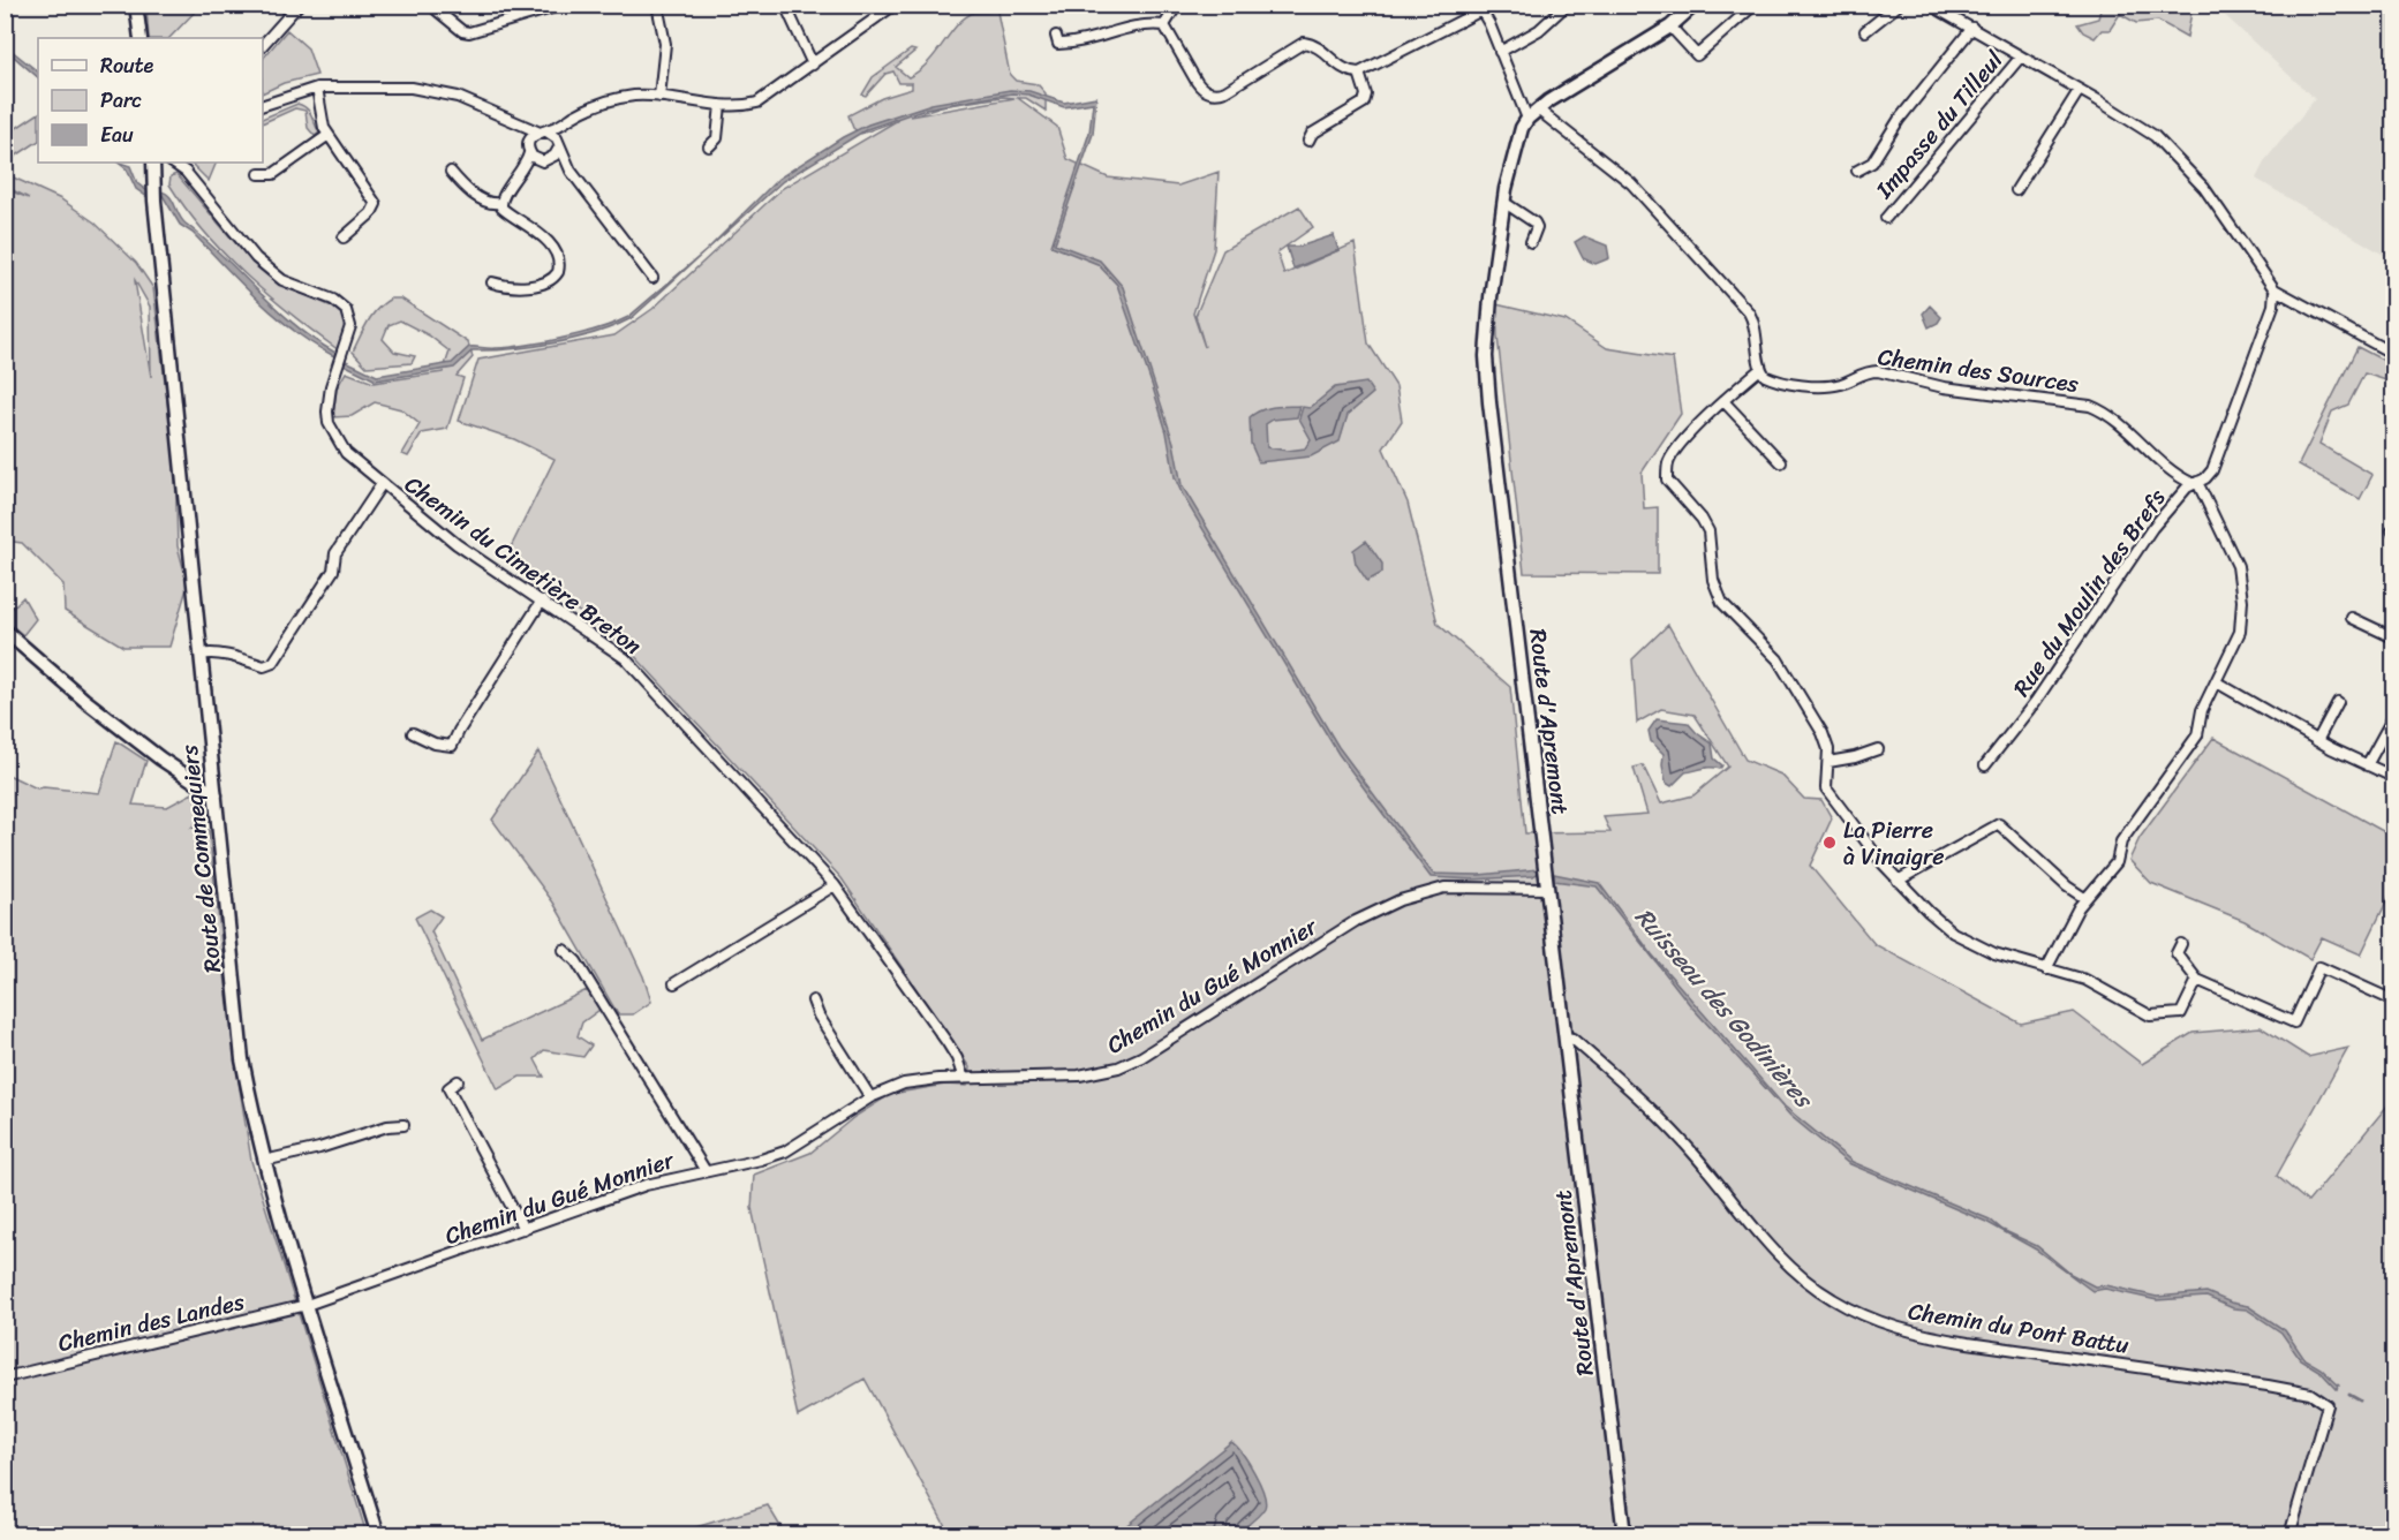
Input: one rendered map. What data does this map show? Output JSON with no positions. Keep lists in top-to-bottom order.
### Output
{
  "streets": {
    "street": [
      "Impasse du Tilleul",
      "Chemin des Sources",
      "Chemin du Cimetière Breton",
      "Rue du Moulin des Brefs",
      "Route d'Apremont",
      "Route de Commequiers",
      "Chemin du Gué Monnier",
      "Chemin des Landes",
      "Chemin du Pont Battu"
    ]
  },
  "crossings": [
    ["Chemin des Sources", "Rue du Moulin des Brefs"],
    ["Chemin du Cimetière Breton", "Chemin du Gué Monnier"],
    ["Route d'Apremont", "Chemin du Gué Monnier"],
    ["Route d'Apremont", "Chemin du Pont Battu"],
    ["Route de Commequiers", "Chemin du Gué Monnier"],
    ["Route de Commequiers", "Chemin des Landes"],
    ["Chemin du Gué Monnier", "Chemin des Landes"]
  ],
  "water": ["Ruisseau des Godinières"],
  "places": ["La Pierre à Vinaigre"],
  "legend": ["Route", "Parc", "Eau"]
}
